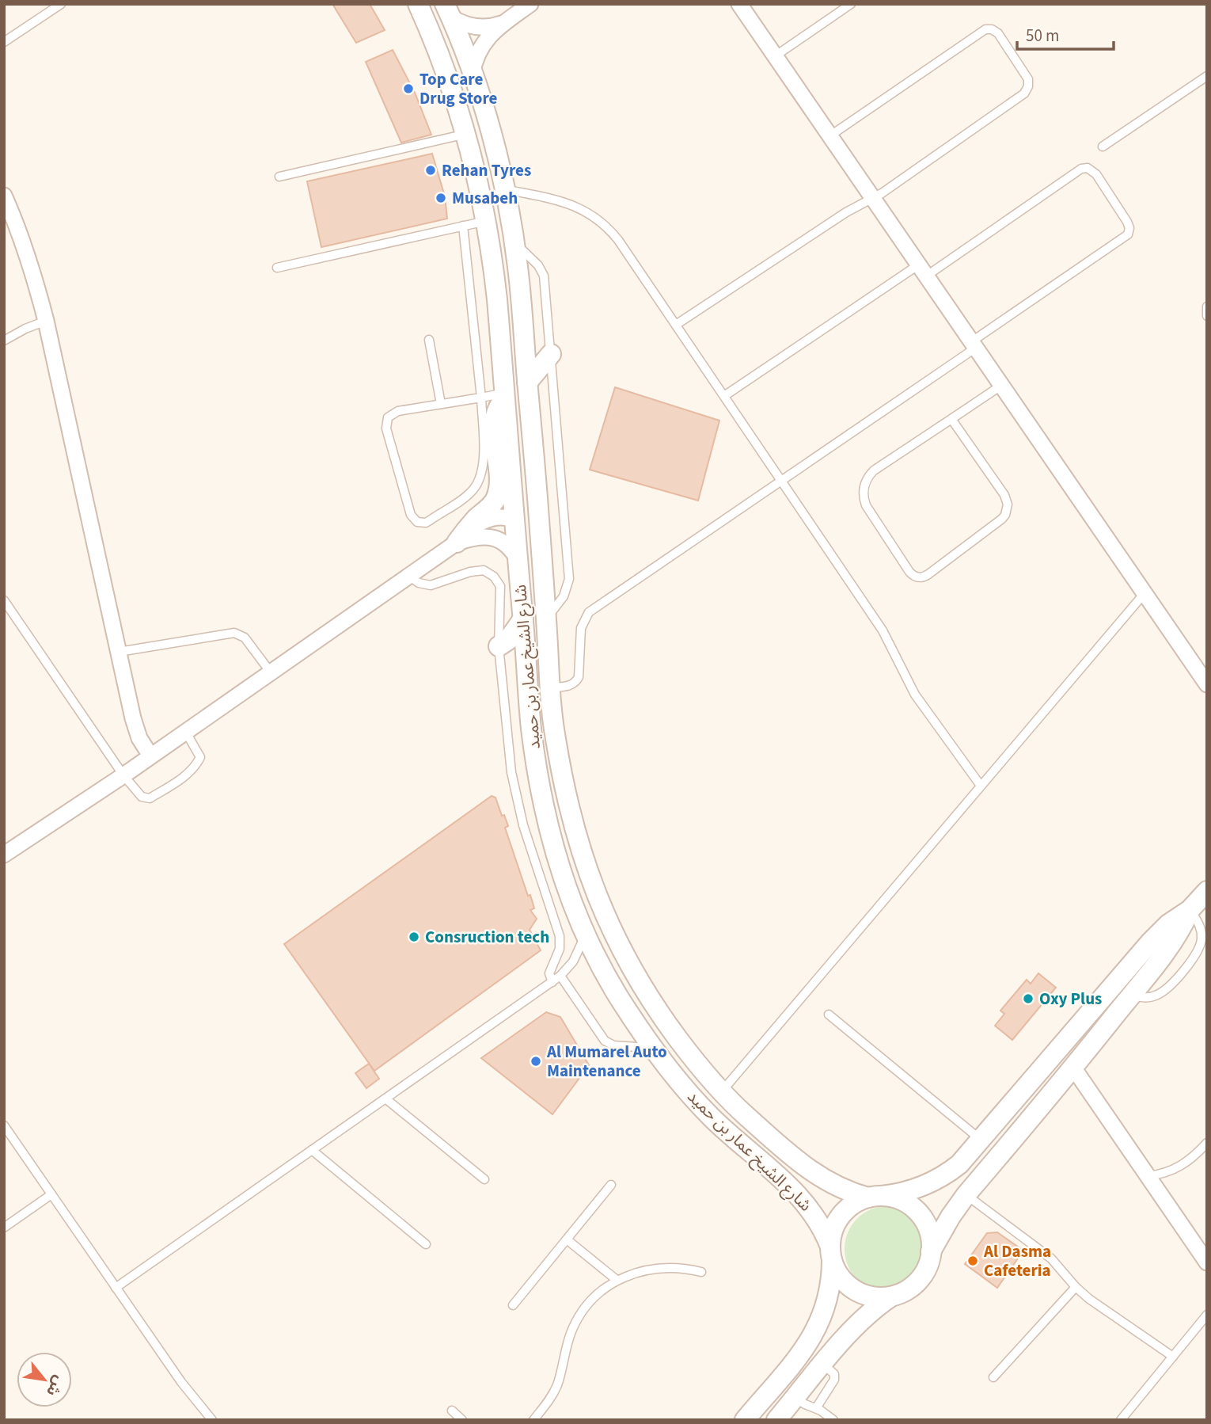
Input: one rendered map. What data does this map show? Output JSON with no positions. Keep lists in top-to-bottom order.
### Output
{
  "streets": {
    "street": ["شارع الشيخ عمار بن حميد"]
  },
  "places": [
    "Top Care Drug Store",
    "Rehan Tyres",
    "Musabeh",
    "Consruction tech",
    "Oxy Plus",
    "Al Mumarel Auto Maintenance",
    "Al Dasma Cafeteria"
  ],
  "scale_bar": "50 m",
  "north": "bottom right"
}
